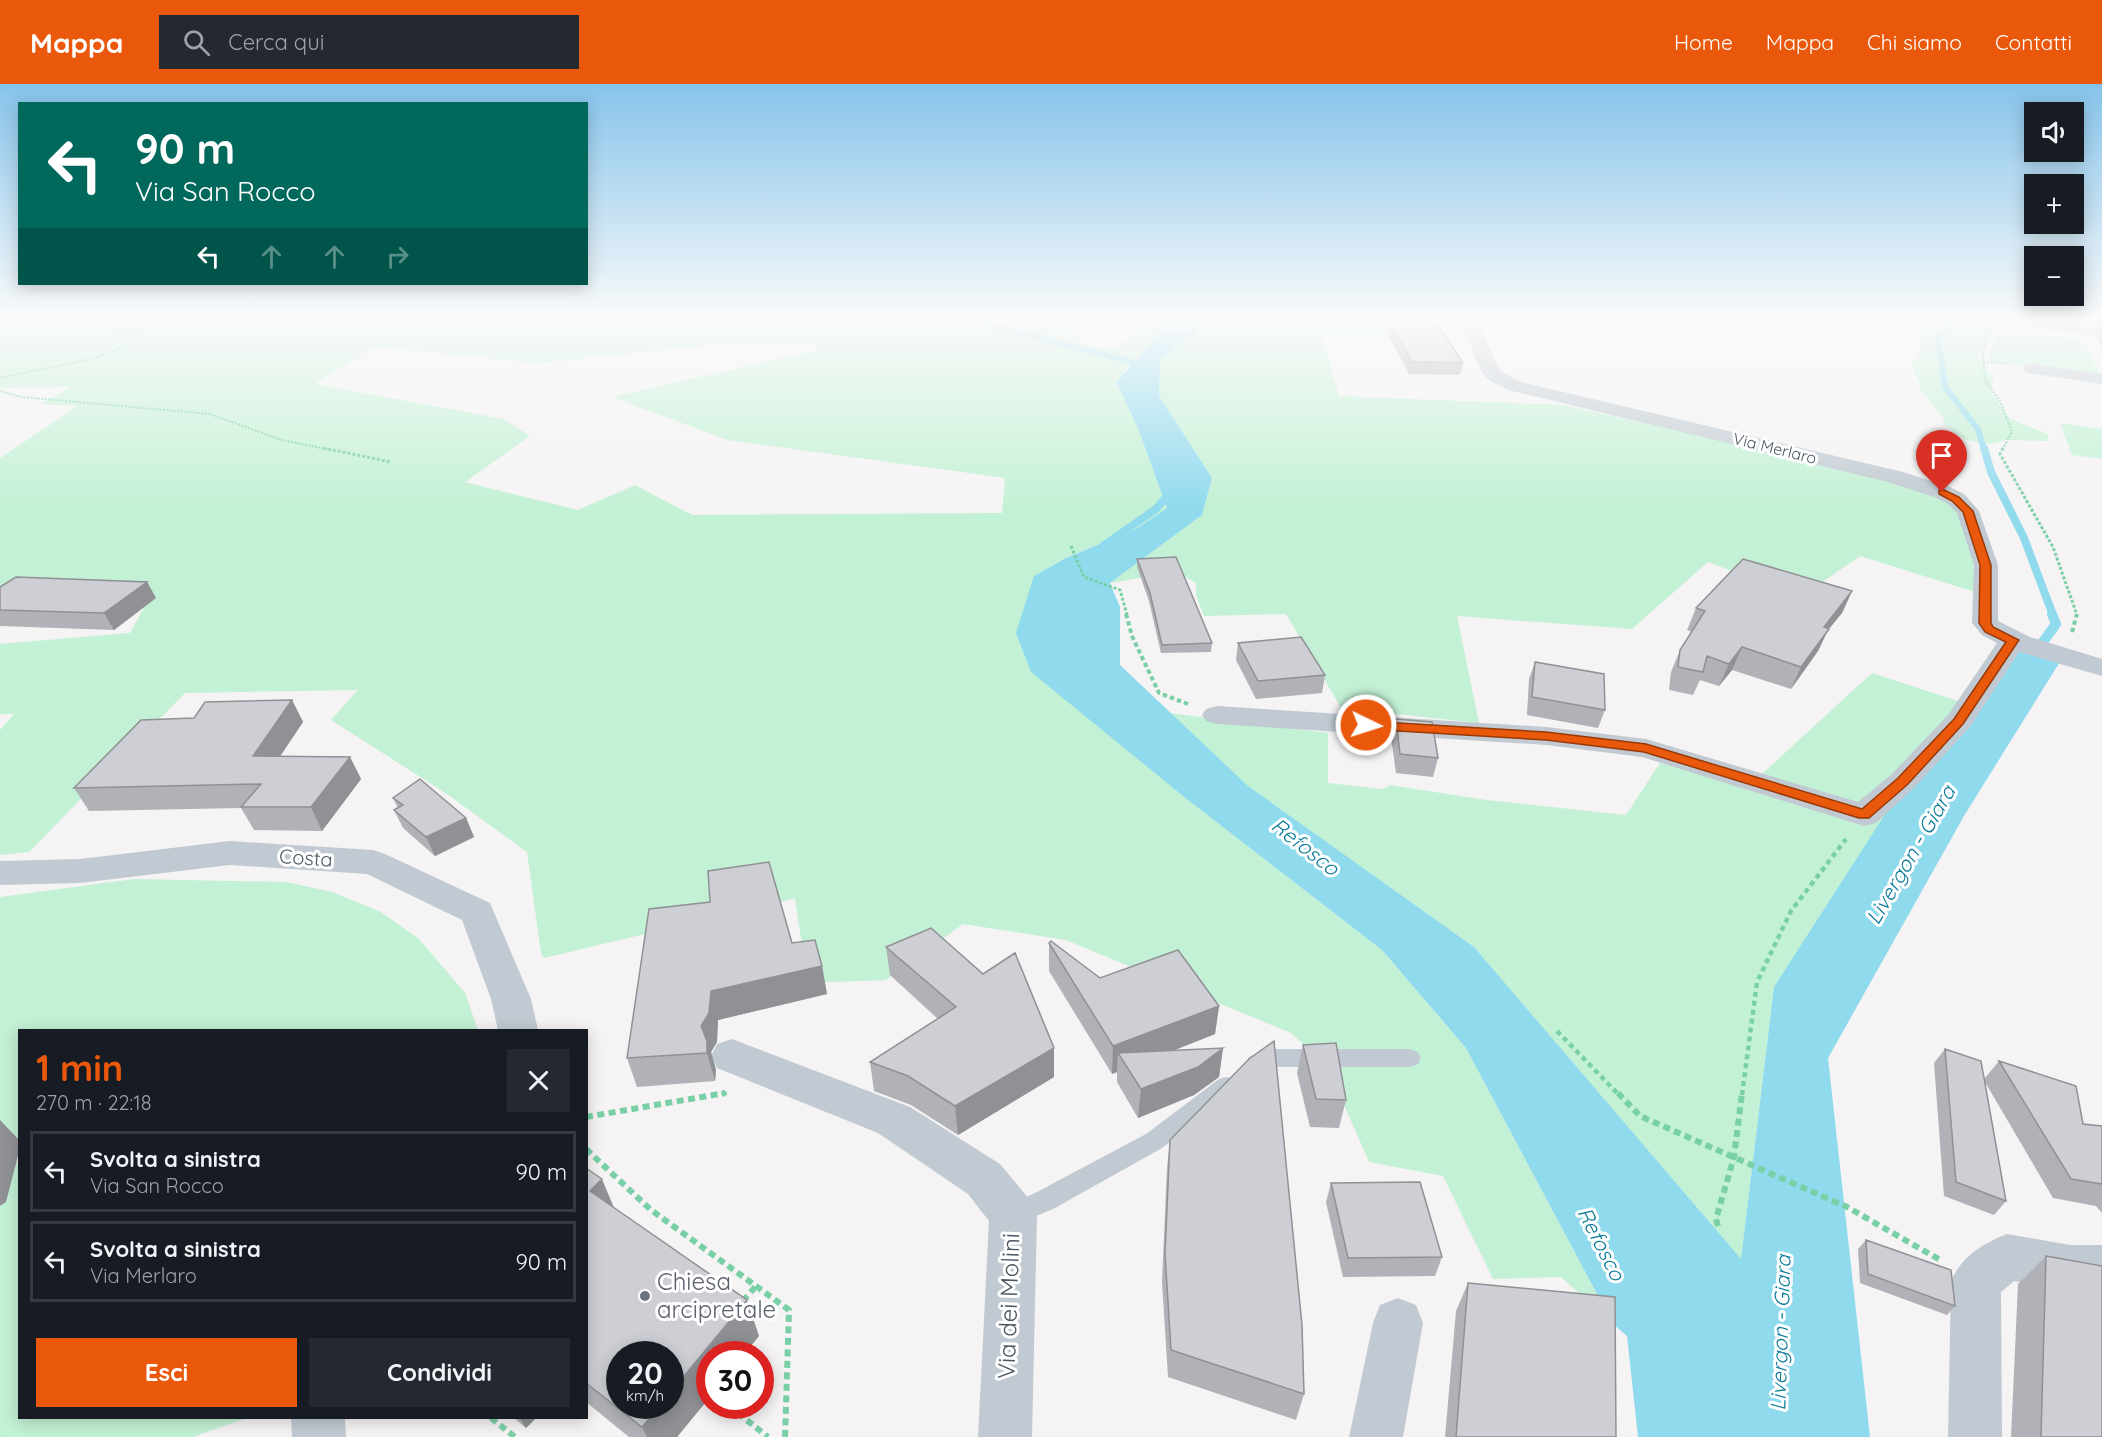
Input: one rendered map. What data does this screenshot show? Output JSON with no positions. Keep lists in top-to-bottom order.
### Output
{
  "streets": {
    "street": ["Via Merlaro", "Costa", "Via dei Molini"]
  },
  "water": ["Refosco", "Livergon - Giara"],
  "places": ["Chiesa arcipretale"],
  "page": {
    "header": "Mappa",
    "search": "Cerca qui",
    "nav": [
      "Home",
      "Mappa",
      "Chi siamo",
      "Contatti"
    ],
    "map_buttons": ["+", "−"],
    "turn": ["90 m", "Via San Rocco"],
    "heading": ["1 min", "270 m · 22:18"],
    "list": [
      {
        "name": "Svolta a sinistra",
        "note": "Via San Rocco",
        "value": "90 m"
      },
      {
        "name": "Svolta a sinistra",
        "note": "Via Merlaro",
        "value": "90 m"
      }
    ],
    "buttons": ["Esci", "Condividi"],
    "speed": "20 km/h",
    "limit": "30"
  }
}
